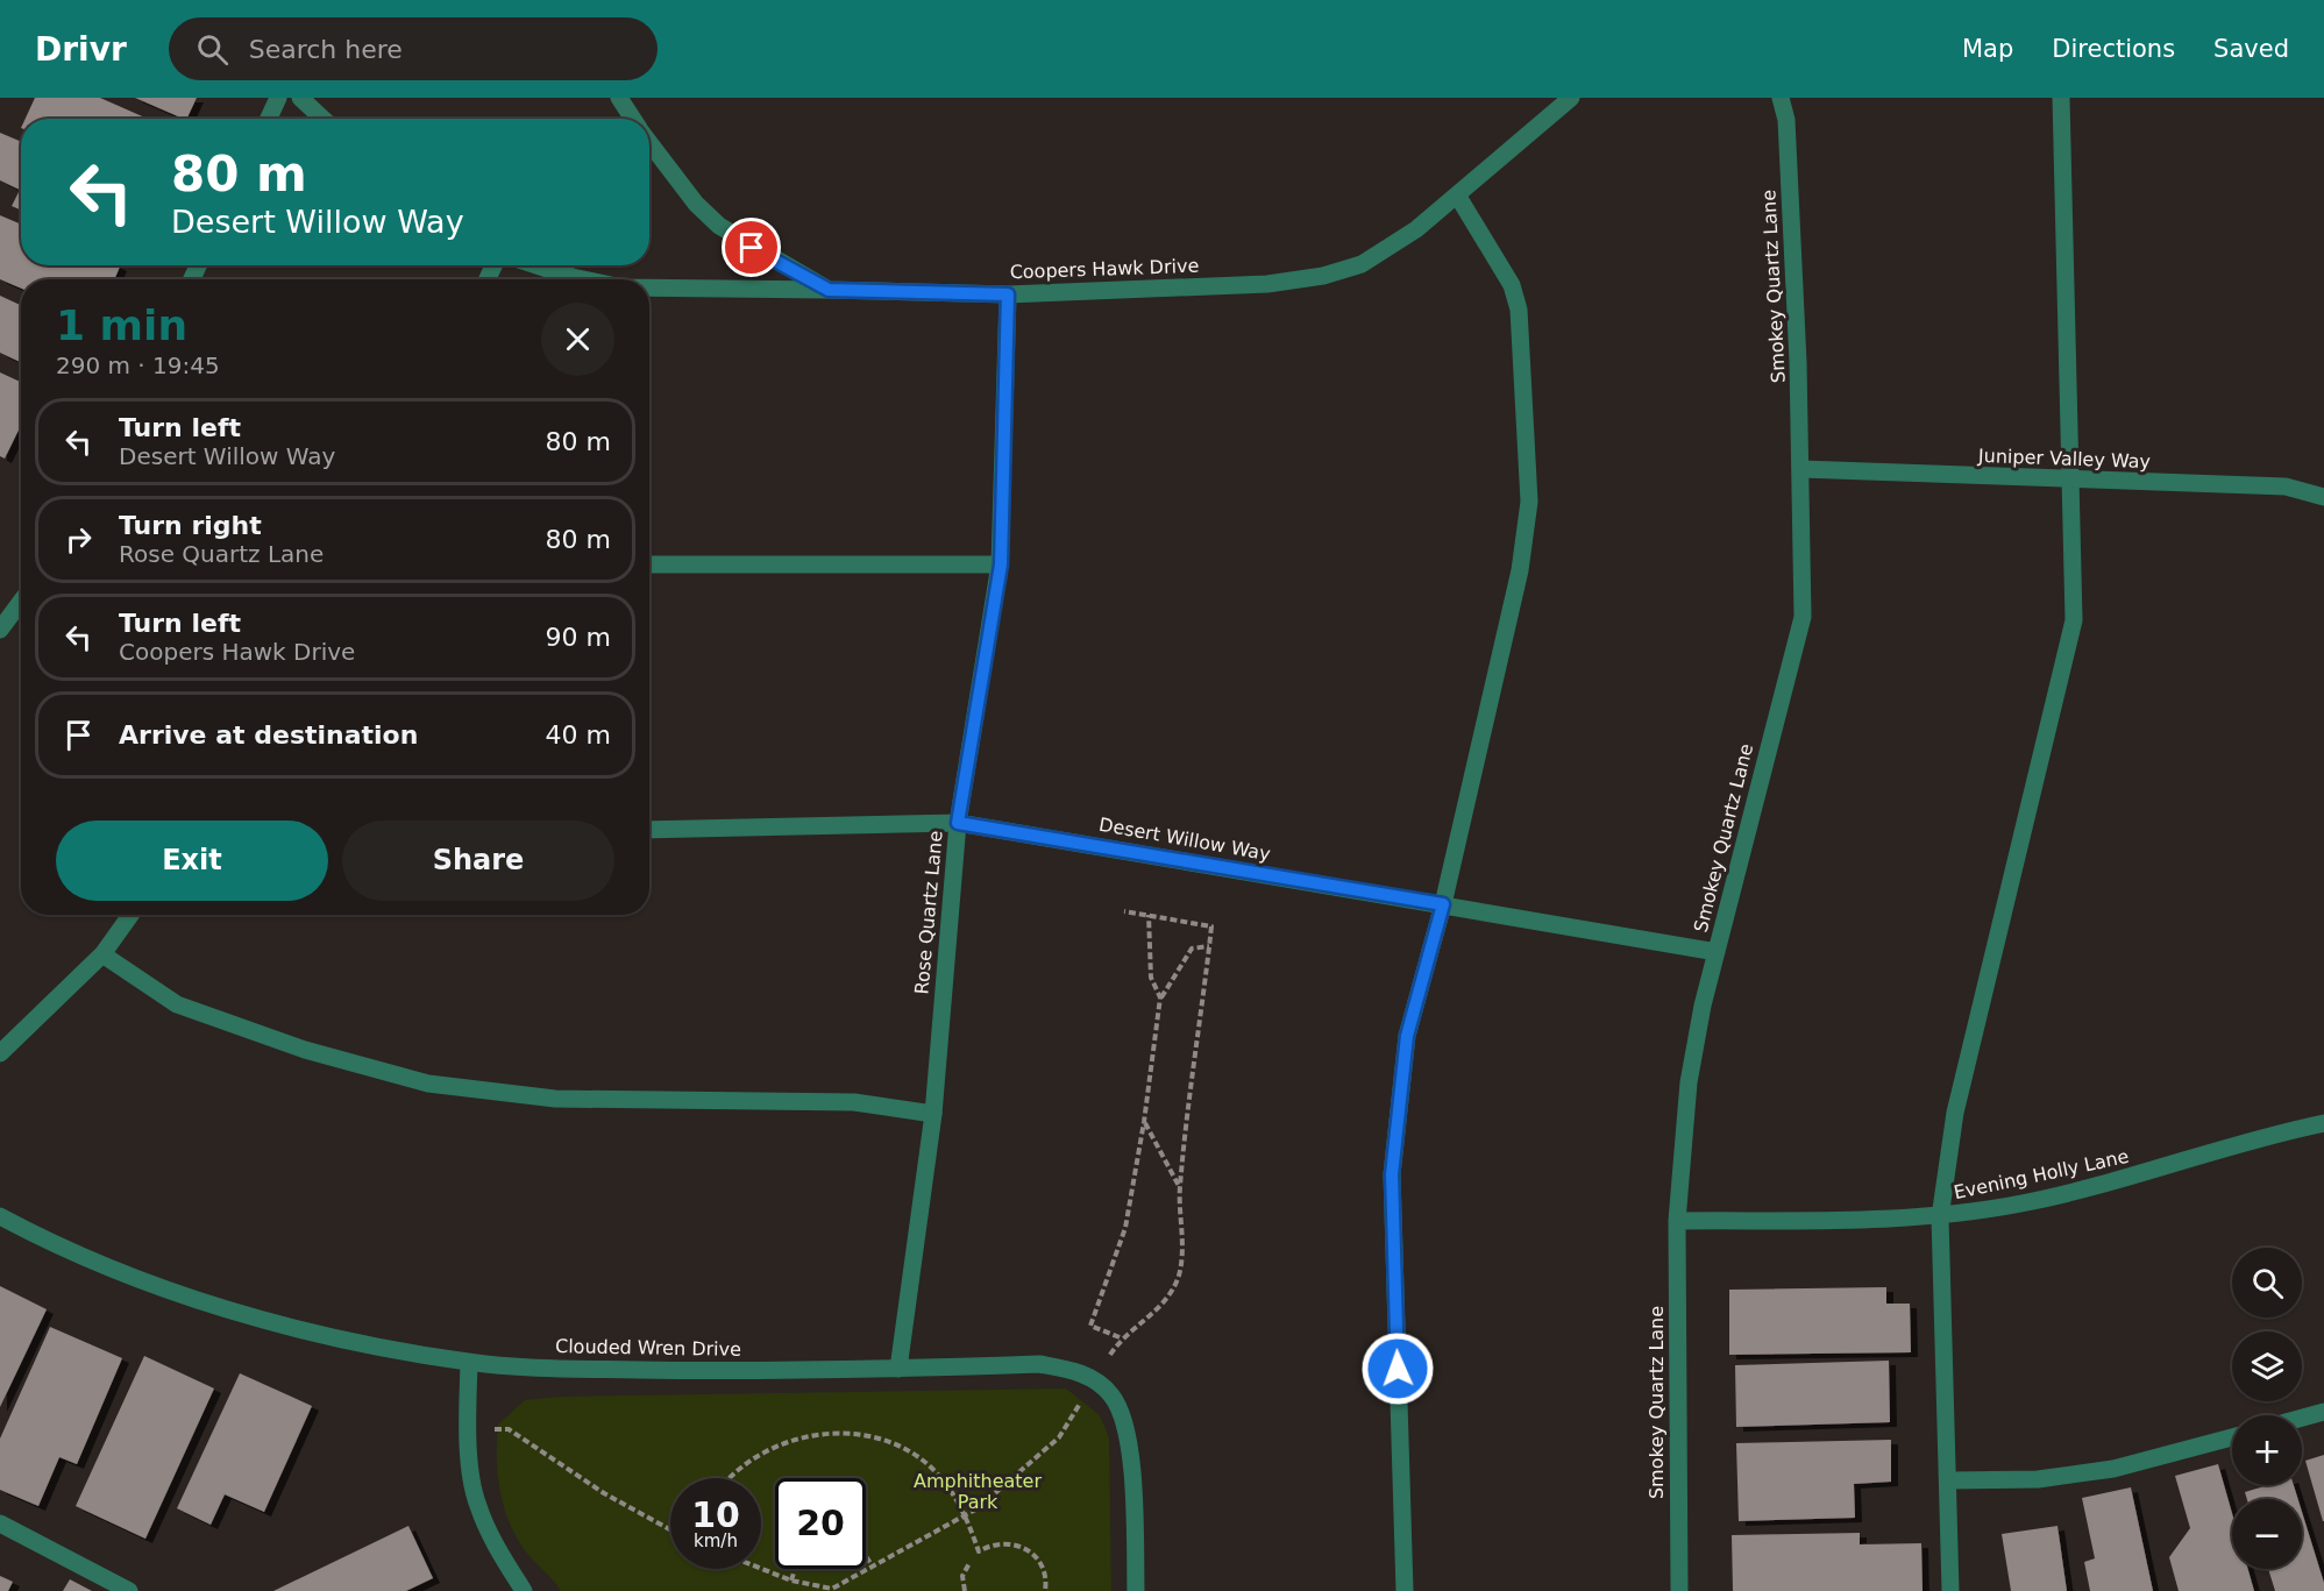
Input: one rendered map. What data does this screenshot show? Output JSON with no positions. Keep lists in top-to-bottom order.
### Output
{
  "streets": {
    "street": [
      "Coopers Hawk Drive",
      "Smokey Quartz Lane",
      "Juniper Valley Way",
      "Desert Willow Way",
      "Rose Quartz Lane",
      "Evening Holly Lane",
      "Clouded Wren Drive"
    ]
  },
  "crossings": [
    ["Coopers Hawk Drive", "Rose Quartz Lane"],
    ["Smokey Quartz Lane", "Juniper Valley Way"],
    ["Smokey Quartz Lane", "Desert Willow Way"],
    ["Smokey Quartz Lane", "Evening Holly Lane"],
    ["Desert Willow Way", "Rose Quartz Lane"],
    ["Rose Quartz Lane", "Clouded Wren Drive"]
  ],
  "parks": ["Amphitheater Park"],
  "page": {
    "header": "Drivr",
    "search": "Search here",
    "nav": ["Map", "Directions", "Saved"],
    "turn": ["80 m", "Desert Willow Way"],
    "heading": ["1 min", "290 m · 19:45"],
    "list": [
      {
        "name": "Turn left",
        "note": "Desert Willow Way",
        "value": "80 m"
      },
      {
        "name": "Turn right",
        "note": "Rose Quartz Lane",
        "value": "80 m"
      },
      {
        "name": "Turn left",
        "note": "Coopers Hawk Drive",
        "value": "90 m"
      },
      {
        "name": "Arrive at destination",
        "value": "40 m"
      }
    ],
    "buttons": ["Exit", "Share"],
    "map_buttons": ["+", "−"],
    "speed": "10 km/h",
    "limit": "20"
  }
}
